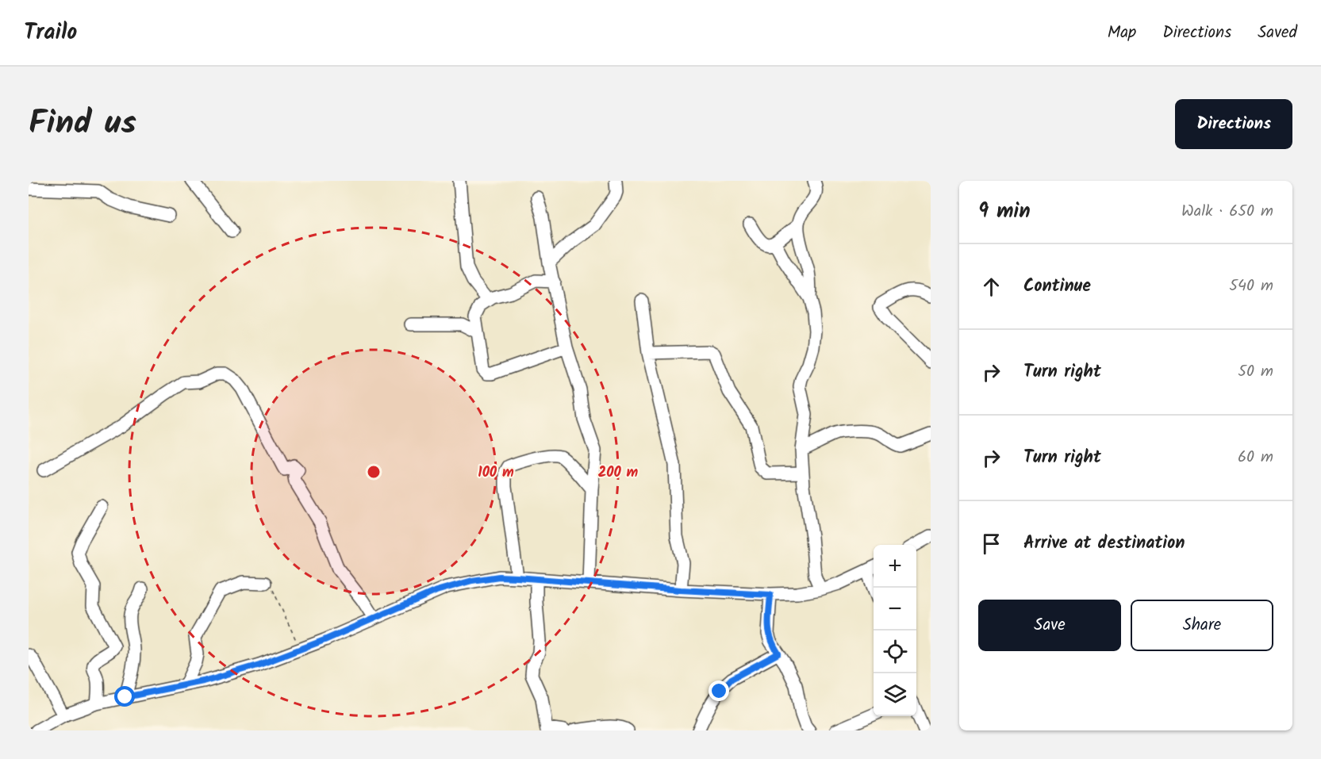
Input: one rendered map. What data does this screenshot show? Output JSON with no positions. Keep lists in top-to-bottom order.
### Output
{
  "page": {
    "header": "Trailo",
    "nav": ["Map", "Directions", "Saved"],
    "title": "Find us",
    "buttons": [
      "Directions",
      ["Save", "Share"]
    ],
    "heading": ["9 min", "Walk · 650 m"],
    "list": [
      ["Continue", "540 m"],
      ["Turn right", "50 m"],
      ["Turn right", "60 m"],
      "Arrive at destination"
    ],
    "map_buttons": ["+", "−"]
  },
  "rings": ["100 m", "200 m"]
}
